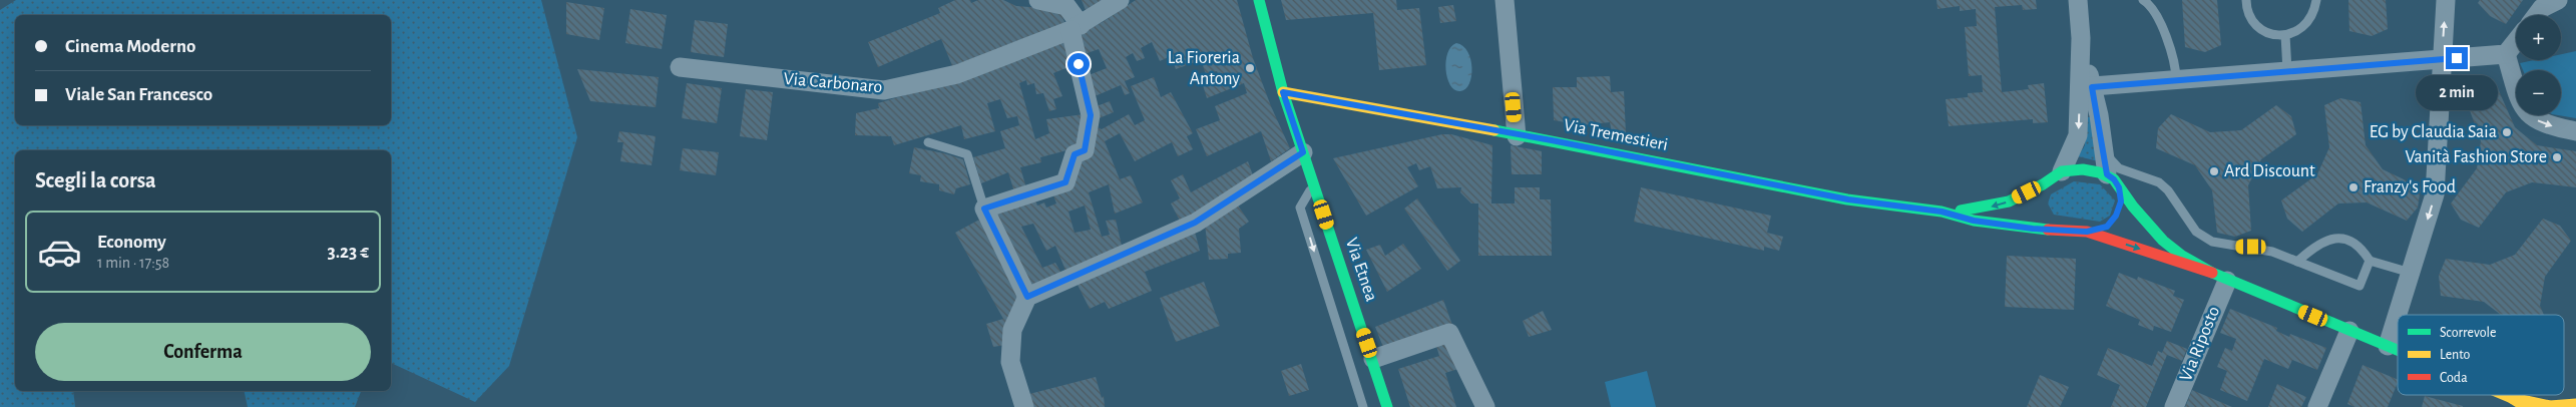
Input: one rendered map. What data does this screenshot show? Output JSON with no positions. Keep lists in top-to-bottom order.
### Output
{
  "streets": {
    "main road": ["Via Tremestieri", "Via Etnea"],
    "street": ["Via Carbonaro", "Via Riposto"]
  },
  "crossings": [
    ["Via Tremestieri", "Via Etnea"]
  ],
  "places": [
    "La Fioreria Antony",
    "EG by Claudia Saia",
    "Vanità Fashion Store",
    "Ard Discount",
    "Franzy's Food"
  ],
  "legend": ["Scorrevole", "Lento", "Coda"],
  "page": {
    "map_buttons": ["+", "−"],
    "banner": ["Cinema Moderno", "Viale San Francesco"],
    "bubble": "2 min",
    "heading": "Scegli la corsa",
    "list": [
      {
        "name": "Economy",
        "note": "1 min · 17:58",
        "value": "3.23 €"
      }
    ],
    "buttons": "Conferma"
  }
}
